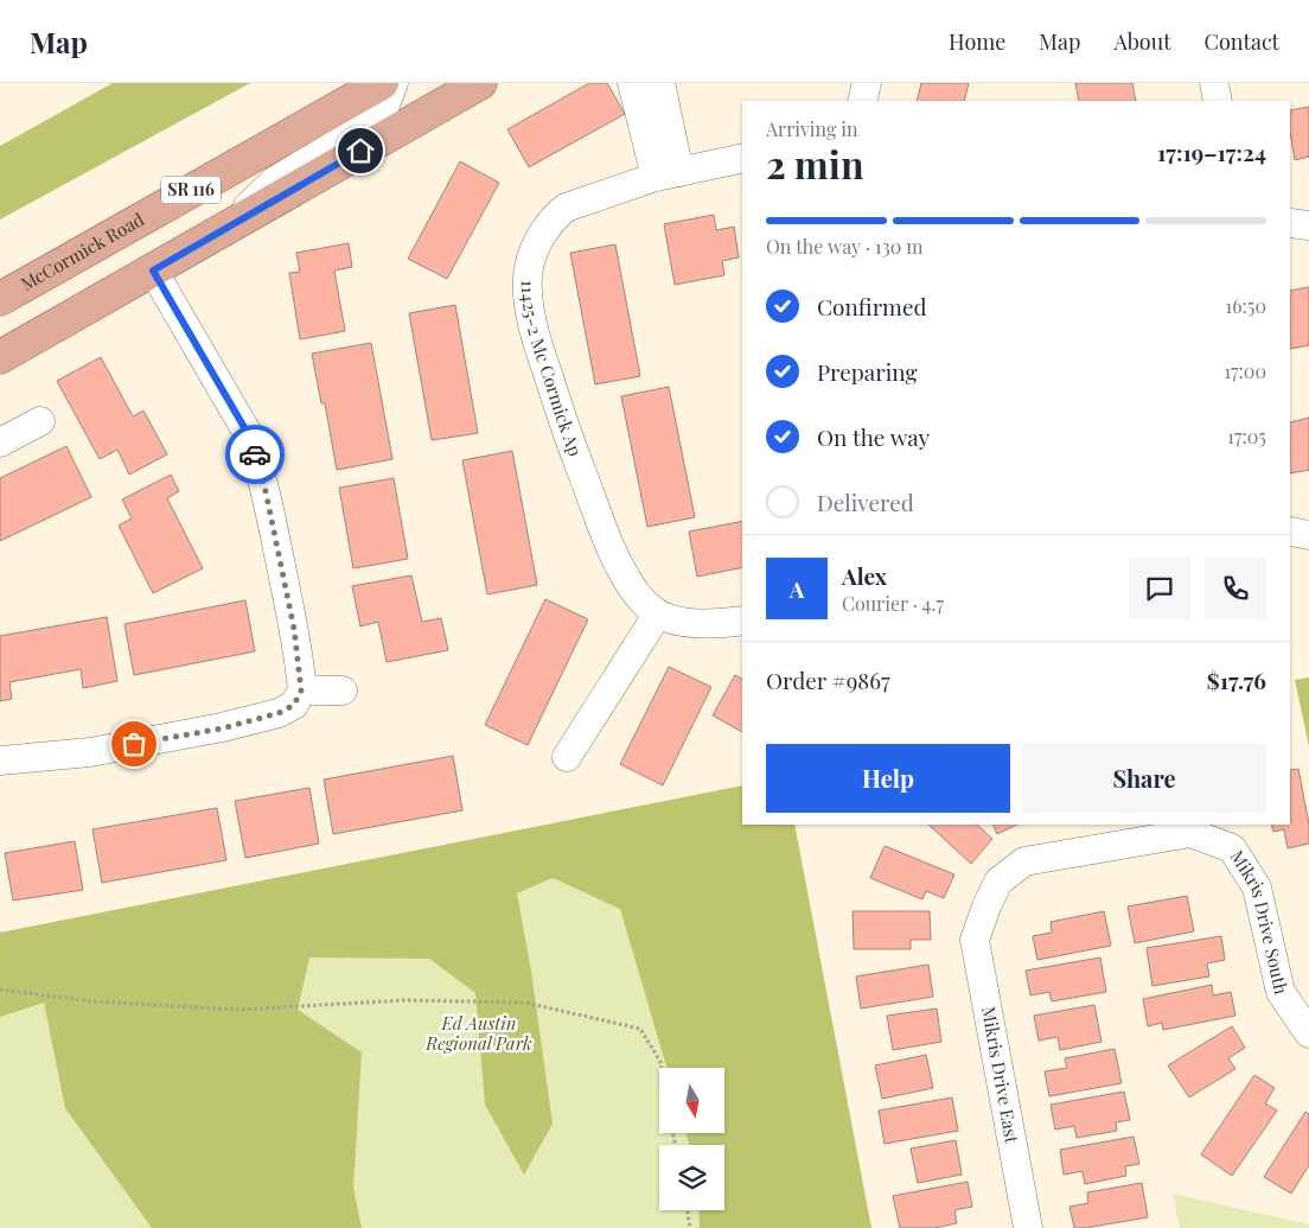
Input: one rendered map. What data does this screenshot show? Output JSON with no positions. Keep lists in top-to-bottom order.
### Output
{
  "streets": {
    "main road": ["SR 116", "McCormick Road"],
    "street": ["11425-2 Mc Cormick Ap", "Mikris Drive South", "Mikris Drive East"]
  },
  "crossings": [
    ["Mikris Drive South", "Mikris Drive East"]
  ],
  "parks": ["Ed Austin Regional Park"],
  "north": "bottom",
  "page": {
    "header": "Map",
    "nav": [
      "Home",
      "Map",
      "About",
      "Contact"
    ],
    "heading": ["2 min", "Arriving in", "17:19–17:24"],
    "panel": [
      "Alex",
      "Courier · 4.7",
      "Order #9867",
      "$17.76"
    ],
    "bar": "On the way · 130 m",
    "list": [
      ["Confirmed", "16:50"],
      ["Preparing", "17:00"],
      ["On the way", "17:05"],
      "Delivered"
    ],
    "round": "A",
    "buttons": ["Help", "Share"]
  }
}
